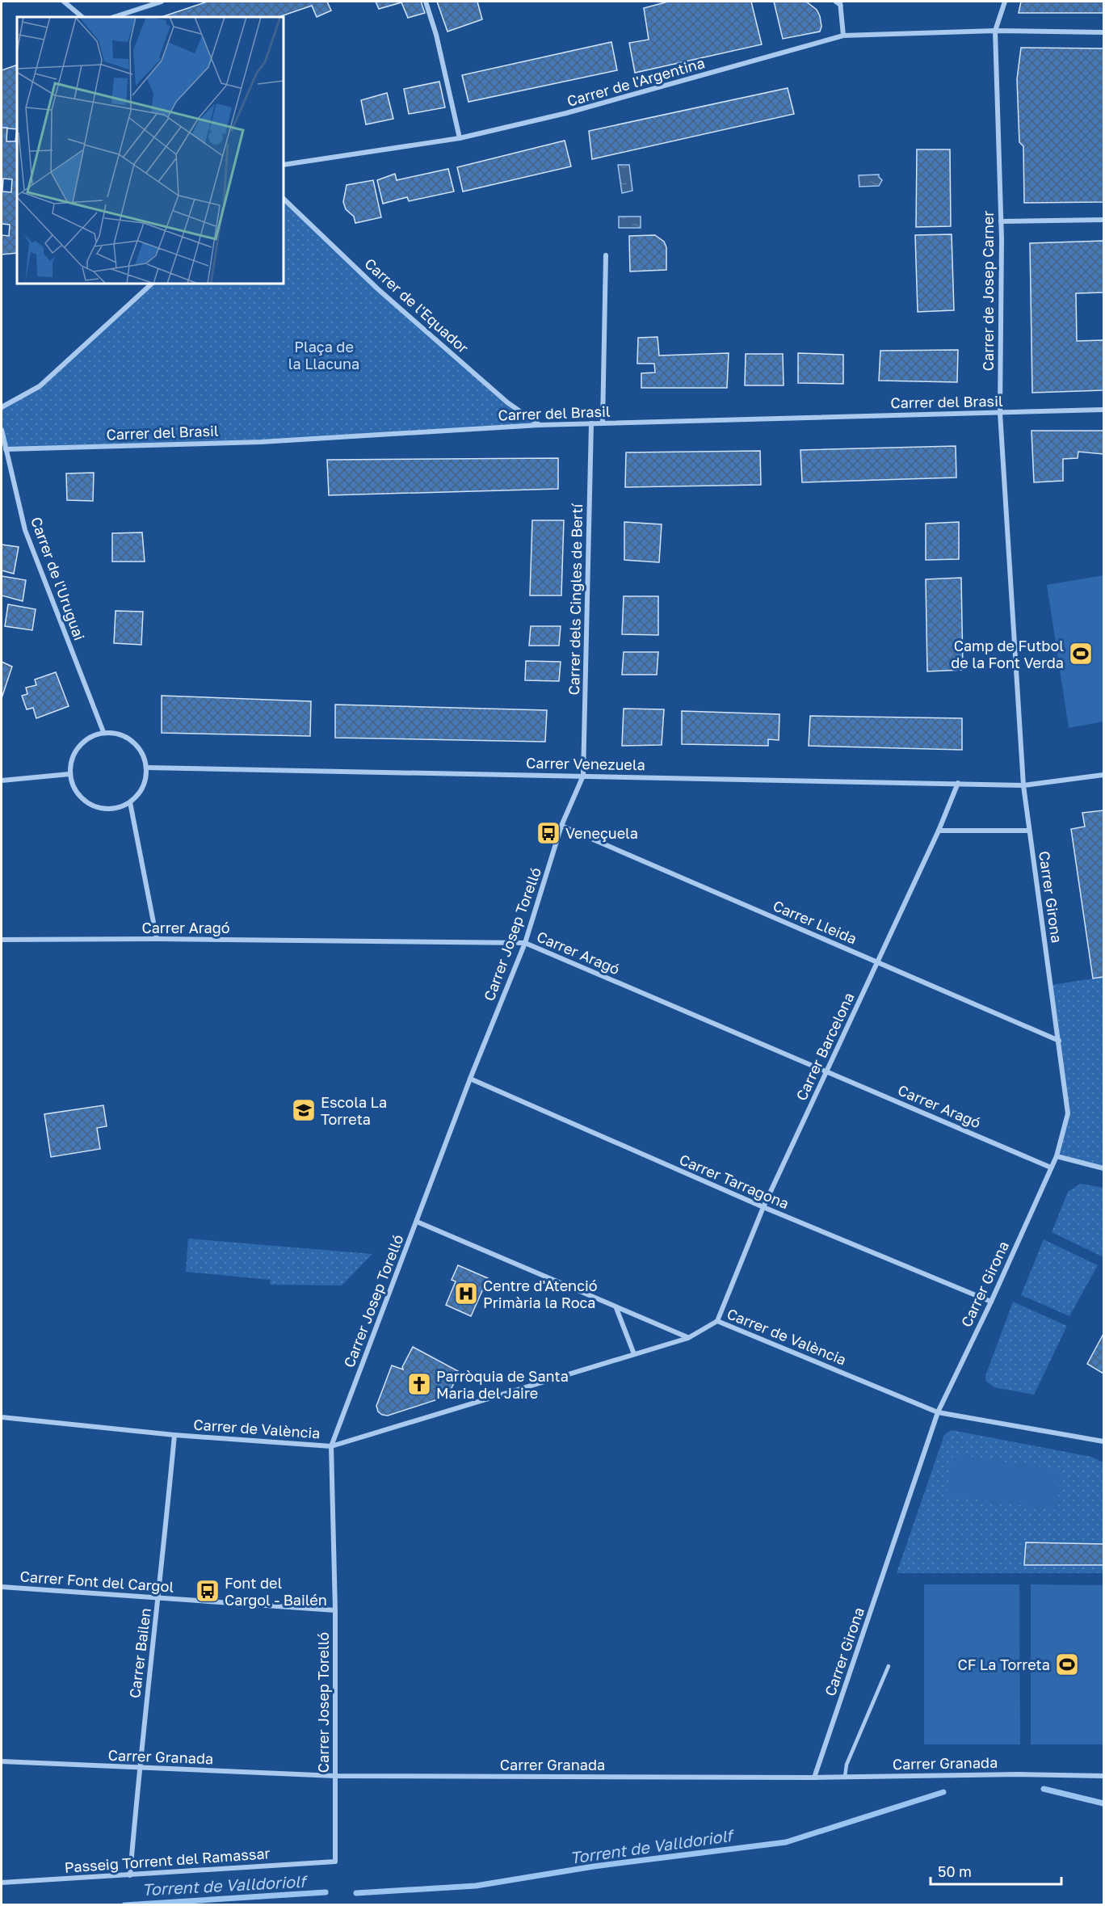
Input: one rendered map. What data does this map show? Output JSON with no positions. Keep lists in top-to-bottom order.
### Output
{
  "streets": {
    "street": [
      "Carrer de l'Argentina",
      "Carrer de Josep Carner",
      "Carrer de l'Equador",
      "Carrer del Brasil",
      "Carrer de l'Uruguai",
      "Carrer dels Cingles de Bertí",
      "Carrer Venezuela",
      "Carrer Girona",
      "Carrer Lleida",
      "Carrer Aragó",
      "Carrer Josep Torelló",
      "Carrer Barcelona",
      "Carrer Tarragona",
      "Carrer de València",
      "Carrer Font del Cargol",
      "Carrer Bailen",
      "Carrer Granada",
      "Passeig Torrent del Ramassar"
    ]
  },
  "crossings": [
    ["Carrer de l'Argentina", "Carrer de Josep Carner"],
    ["Carrer de Josep Carner", "Carrer del Brasil"],
    ["Carrer de Josep Carner", "Carrer Venezuela"],
    ["Carrer de Josep Carner", "Carrer Girona"],
    ["Carrer de l'Equador", "Carrer del Brasil"],
    ["Carrer del Brasil", "Carrer de l'Uruguai"],
    ["Carrer del Brasil", "Carrer dels Cingles de Bertí"],
    ["Carrer de l'Uruguai", "Carrer Venezuela"],
    ["Carrer dels Cingles de Bertí", "Carrer Venezuela"],
    ["Carrer dels Cingles de Bertí", "Carrer Josep Torelló"],
    ["Carrer Venezuela", "Carrer Girona"],
    ["Carrer Venezuela", "Carrer Josep Torelló"],
    ["Carrer Venezuela", "Carrer Barcelona"],
    ["Carrer Girona", "Carrer Lleida"],
    ["Carrer Girona", "Carrer Aragó"],
    ["Carrer Girona", "Carrer Tarragona"],
    ["Carrer Girona", "Carrer de València"],
    ["Carrer Girona", "Carrer Granada"],
    ["Carrer Lleida", "Carrer Josep Torelló"],
    ["Carrer Lleida", "Carrer Barcelona"],
    ["Carrer Aragó", "Carrer Josep Torelló"],
    ["Carrer Aragó", "Carrer Barcelona"],
    ["Carrer Josep Torelló", "Carrer Tarragona"],
    ["Carrer Josep Torelló", "Carrer de València"],
    ["Carrer Josep Torelló", "Carrer Font del Cargol"],
    ["Carrer Josep Torelló", "Carrer Granada"],
    ["Carrer Josep Torelló", "Passeig Torrent del Ramassar"],
    ["Carrer Barcelona", "Carrer Tarragona"],
    ["Carrer Barcelona", "Carrer de València"],
    ["Carrer de València", "Carrer Bailen"],
    ["Carrer Font del Cargol", "Carrer Bailen"],
    ["Carrer Bailen", "Carrer Granada"],
    ["Carrer Bailen", "Passeig Torrent del Ramassar"]
  ],
  "water": ["Torrent de Valldoriolf"],
  "parks": ["Plaça de la Llacuna"],
  "places": {
    "sports": ["Camp de Futbol de la Font Verda", "CF La Torreta"],
    "bus stop": ["Veneçuela", "Font del Cargol - Bailén"],
    "school or university": ["Escola La Torreta"],
    "hospital": ["Centre d'Atenció Primària la Roca"],
    "church": ["Parròquia de Santa Maria del Jaire"]
  },
  "scale_bar": "50 m"
}
